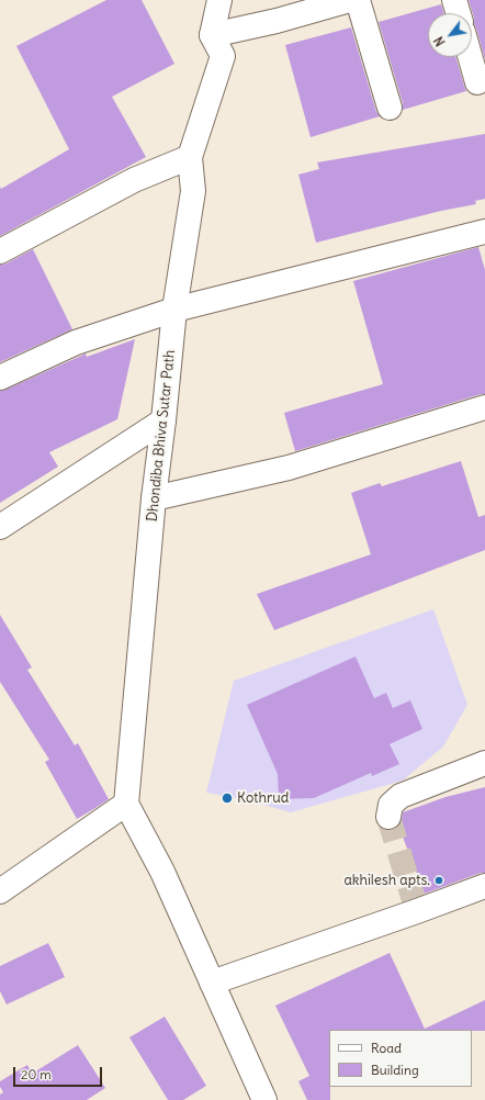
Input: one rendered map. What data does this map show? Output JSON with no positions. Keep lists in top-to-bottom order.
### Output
{
  "streets": {
    "street": ["Dhondiba Bhiva Sutar Path"]
  },
  "places": ["Kothrud", "akhilesh apts."],
  "legend": ["Road", "Building"],
  "scale_bar": "20 m",
  "north": "bottom left"
}
